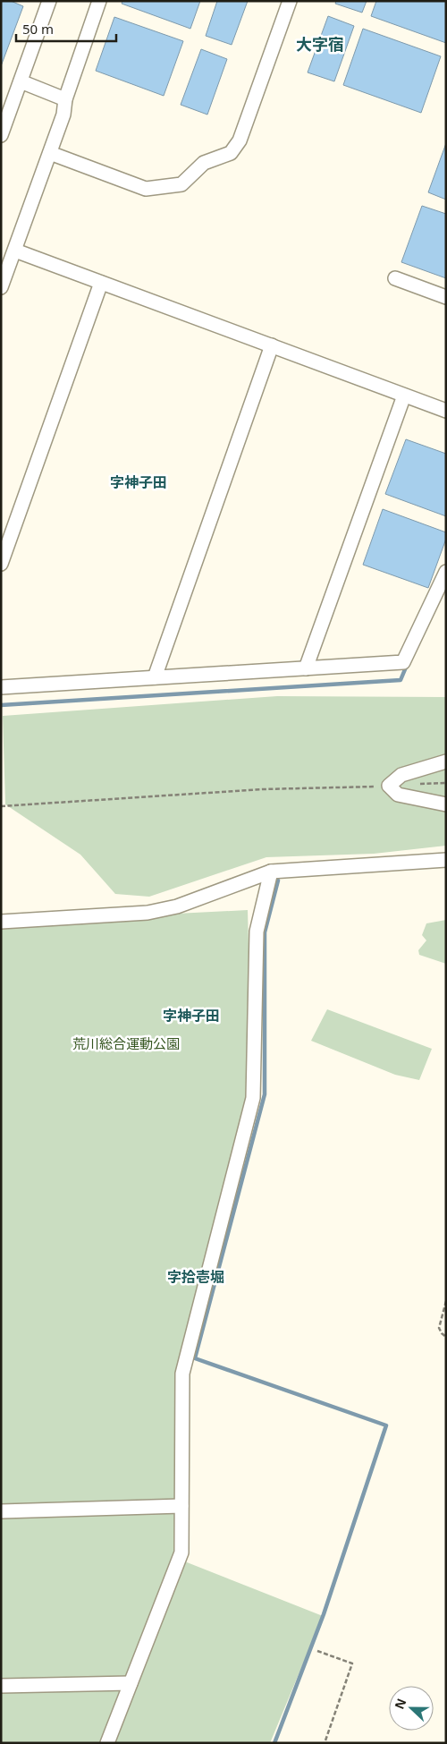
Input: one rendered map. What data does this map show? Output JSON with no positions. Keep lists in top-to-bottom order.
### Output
{
  "districts": [
    "大字宿",
    "字神子田",
    "字神子田",
    "字拾壱堀"
  ],
  "parks": ["荒川総合運動公園"],
  "scale_bar": "50 m",
  "north": "left"
}
